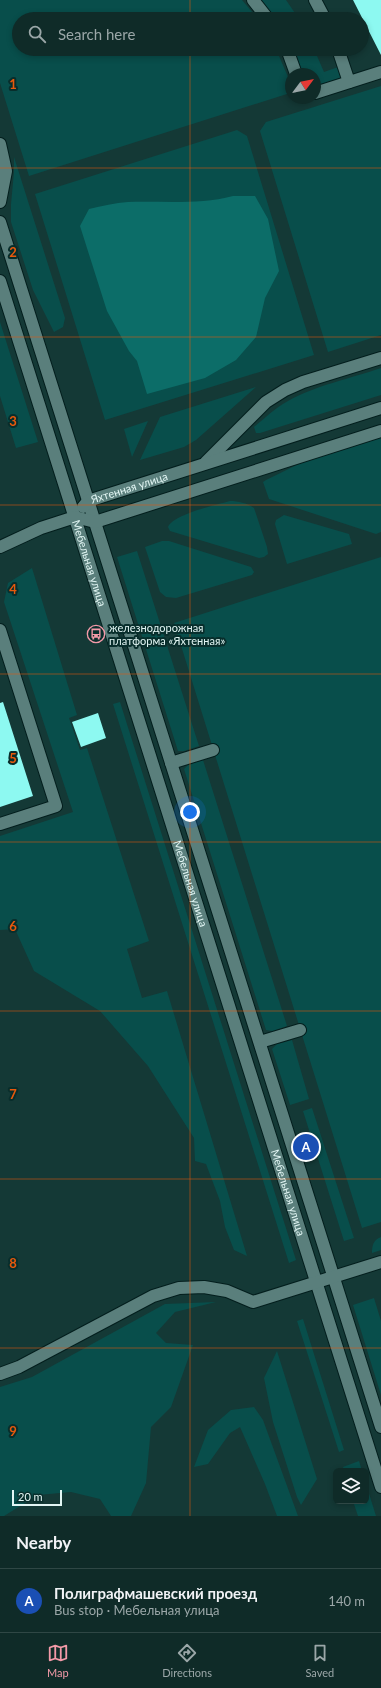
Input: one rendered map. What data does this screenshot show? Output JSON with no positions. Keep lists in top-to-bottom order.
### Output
{
  "streets": {
    "street": ["Яхтенная улица", "Мебельная улица"]
  },
  "crossings": [
    ["Яхтенная улица", "Мебельная улица"]
  ],
  "places": {
    "bus stop": ["железнодорожная платформа «Яхтенная»"]
  },
  "scale_bar": "20 m",
  "north": "top right",
  "page": {
    "search": "Search here",
    "pins": "A",
    "scale": "20 m",
    "heading": "Nearby",
    "list": [
      {
        "mark": "A",
        "name": "Полиграфмашевский проезд",
        "note": "Bus stop · Мебельная улица",
        "value": "140 m"
      }
    ],
    "nav": ["Map", "Directions", "Saved"]
  },
  "grid": {
    "rows": [
      "1",
      "2",
      "3",
      "4",
      "5",
      "6",
      "7",
      "8",
      "9"
    ]
  }
}
